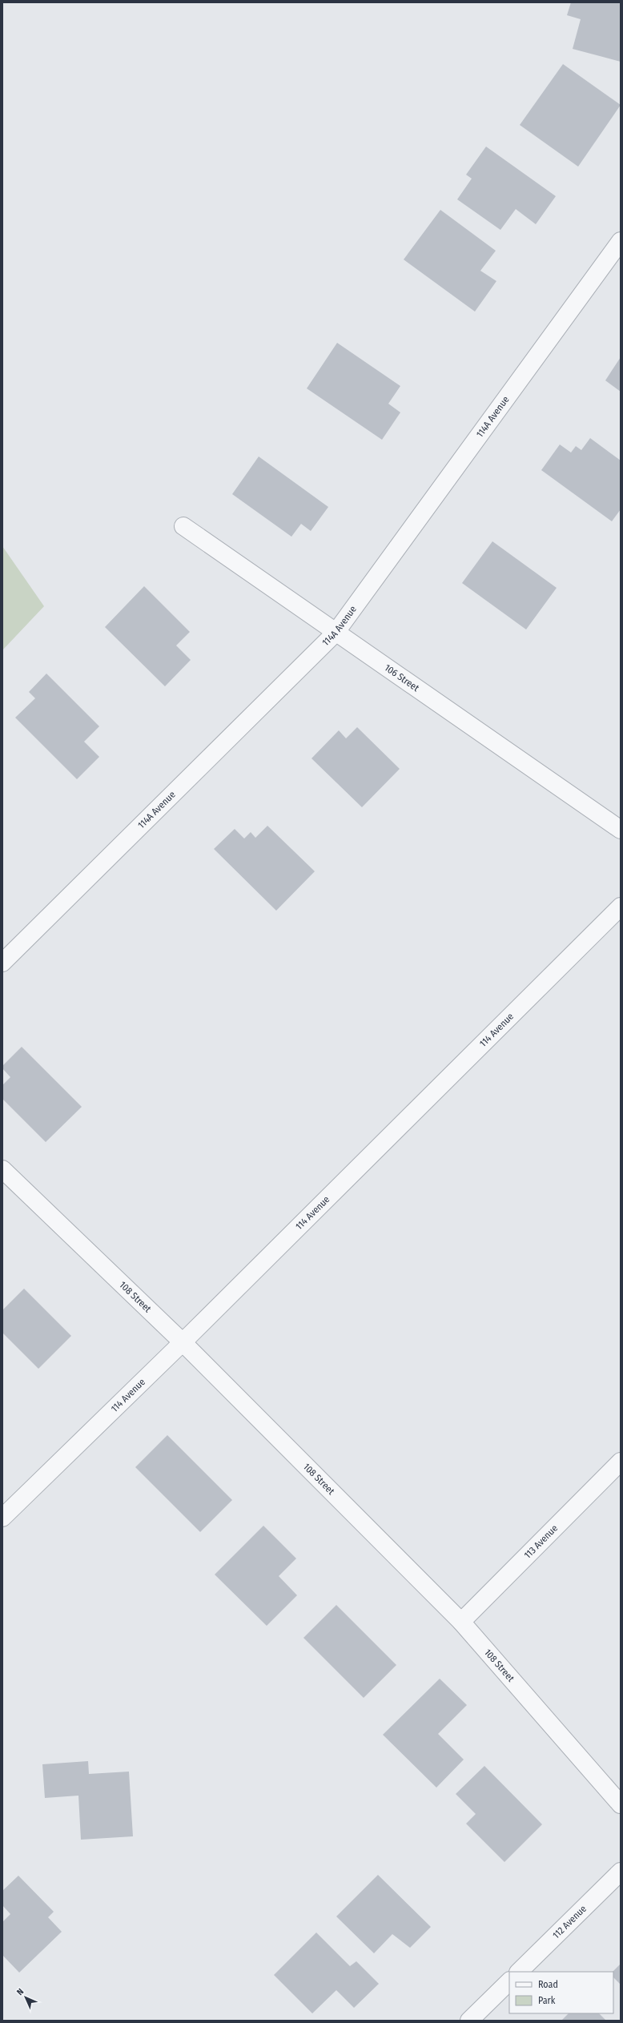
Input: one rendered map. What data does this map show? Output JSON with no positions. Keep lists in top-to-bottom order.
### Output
{
  "streets": {
    "street": [
      "114A Avenue",
      "106 Street",
      "114 Avenue",
      "108 Street",
      "113 Avenue",
      "112 Avenue"
    ]
  },
  "crossings": [
    ["114A Avenue", "106 Street"],
    ["114 Avenue", "108 Street"],
    ["108 Street", "113 Avenue"]
  ],
  "legend": ["Road", "Park"],
  "north": "top left"
}
